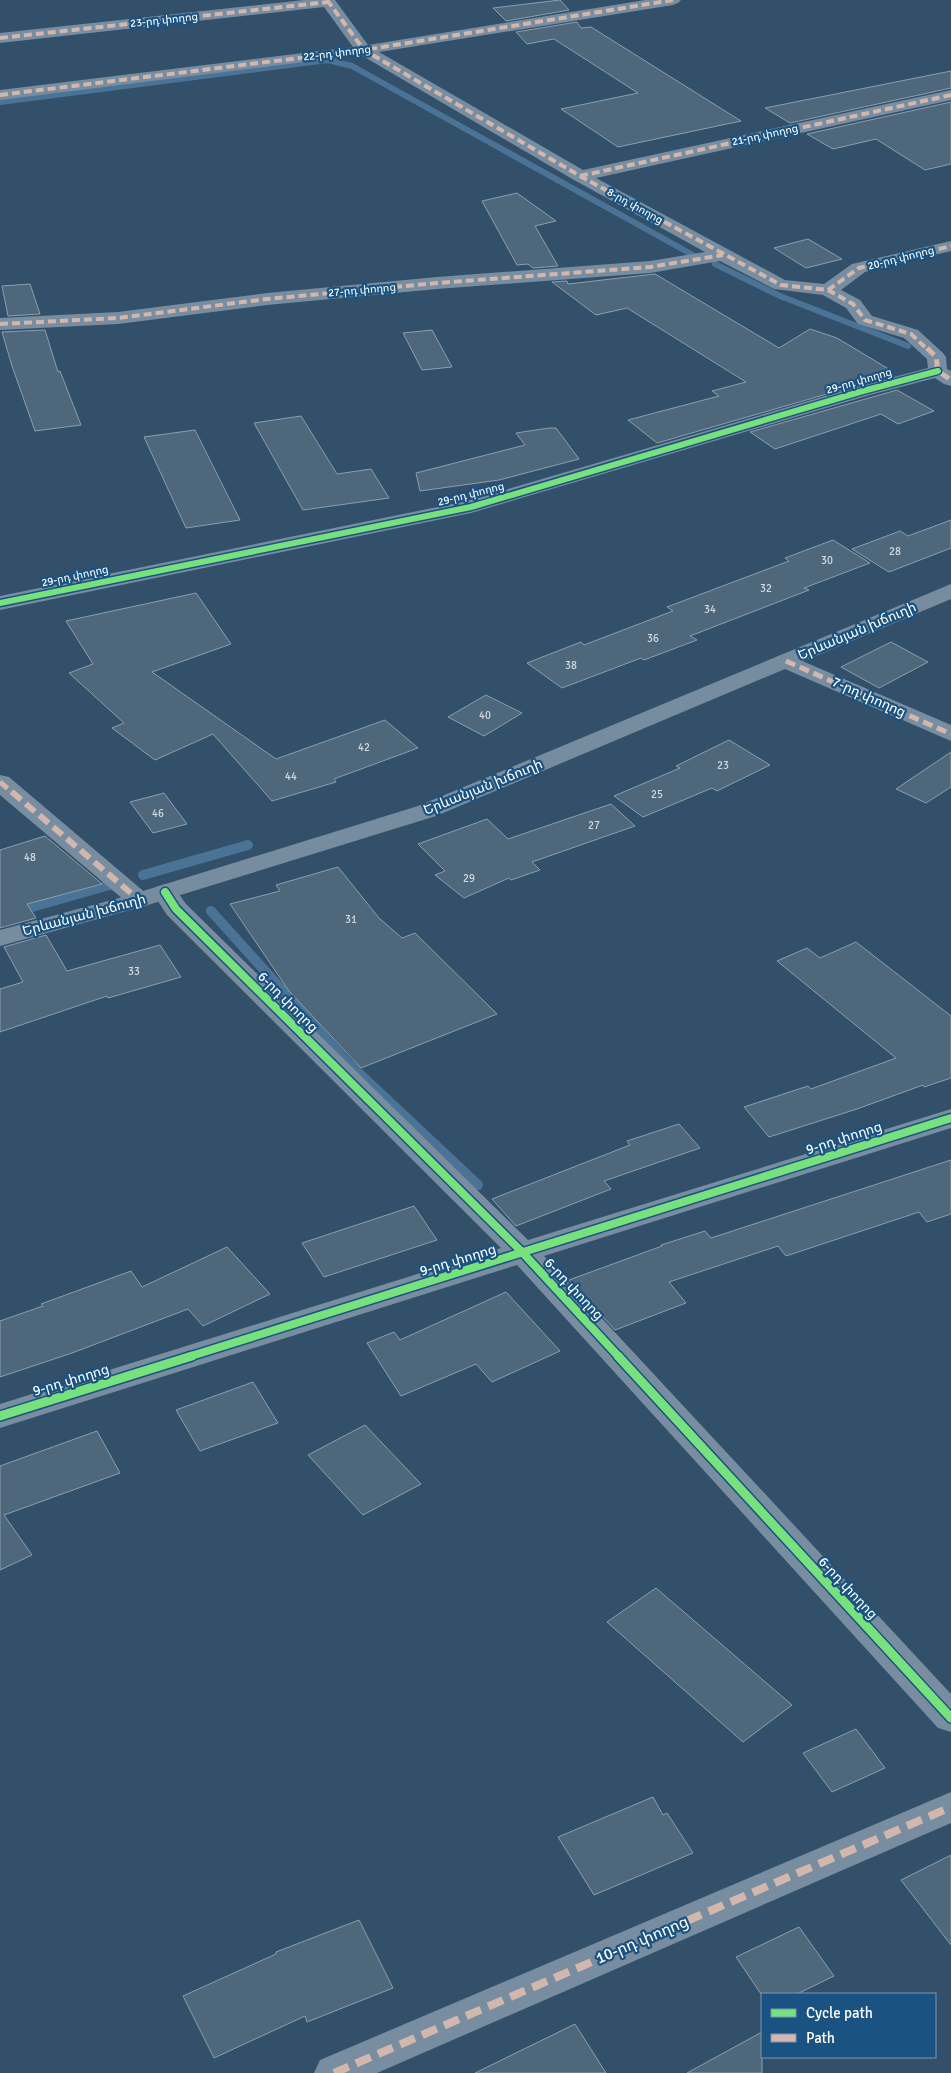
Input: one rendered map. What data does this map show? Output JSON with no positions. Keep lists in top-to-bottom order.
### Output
{
  "streets": {
    "main road": ["Երևանյան խճուղի"],
    "street": [
      "23-րդ փողոց",
      "22-րդ փողոց",
      "21-րդ փողոց",
      "8-րդ փողոց",
      "20-րդ փողոց",
      "27-րդ փողոց",
      "29-րդ փողոց",
      "7-րդ փողոց",
      "6-րդ փողոց",
      "9-րդ փողոց",
      "10-րդ փողոց"
    ]
  },
  "crossings": [
    ["23-րդ փողոց", "8-րդ փողոց"],
    ["22-րդ փողոց", "8-րդ փողոց"],
    ["21-րդ փողոց", "8-րդ փողոց"],
    ["8-րդ փողոց", "20-րդ փողոց"],
    ["8-րդ փողոց", "27-րդ փողոց"],
    ["8-րդ փողոց", "29-րդ փողոց"],
    ["Երևանյան խճուղի", "7-րդ փողոց"],
    ["Երևանյան խճուղի", "6-րդ փողոց"],
    ["6-րդ փողոց", "9-րդ փողոց"]
  ],
  "house_numbers": [
    "28",
    "30",
    "32",
    "34",
    "36",
    "38",
    "40",
    "42",
    "23",
    "44",
    "25",
    "46",
    "27",
    "48",
    "29",
    "31",
    "33"
  ],
  "legend": ["Cycle path", "Path"]
}
